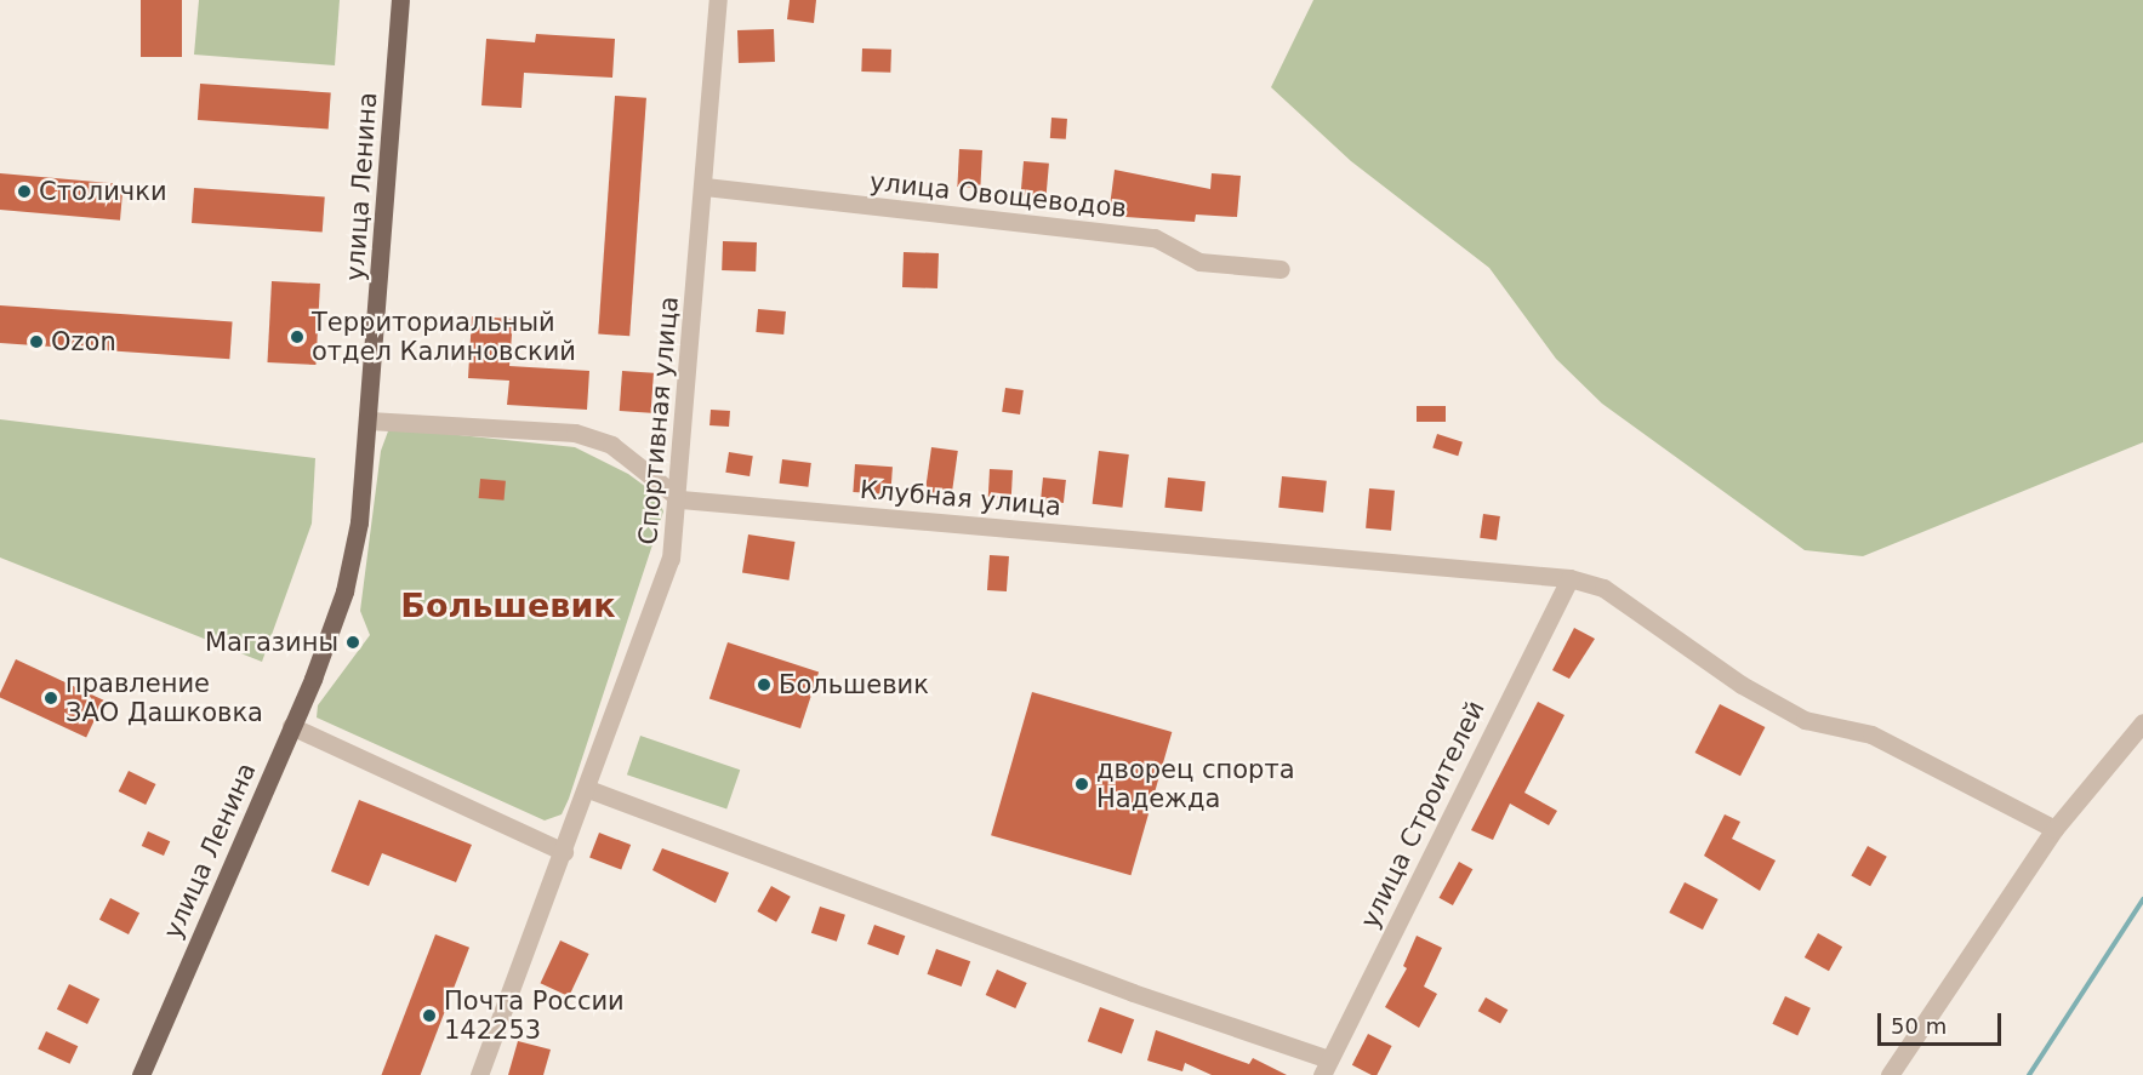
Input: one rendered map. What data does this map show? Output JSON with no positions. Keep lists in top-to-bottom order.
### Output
{
  "streets": {
    "main road": ["улица Ленина"],
    "street": [
      "улица Овощеводов",
      "Спортивная улица",
      "Клубная улица",
      "улица Строителей"
    ]
  },
  "crossings": [
    ["улица Овощеводов", "Спортивная улица"],
    ["Спортивная улица", "Клубная улица"],
    ["Клубная улица", "улица Строителей"]
  ],
  "districts": ["Большевик"],
  "places": [
    "Столички",
    "Территориальный отдел Калиновский",
    "Ozon",
    "Магазины",
    "Большевик",
    "правление ЗАО Дашковка",
    "дворец спорта Надежда",
    "Почта России 142253"
  ],
  "scale_bar": "50 m"
}
